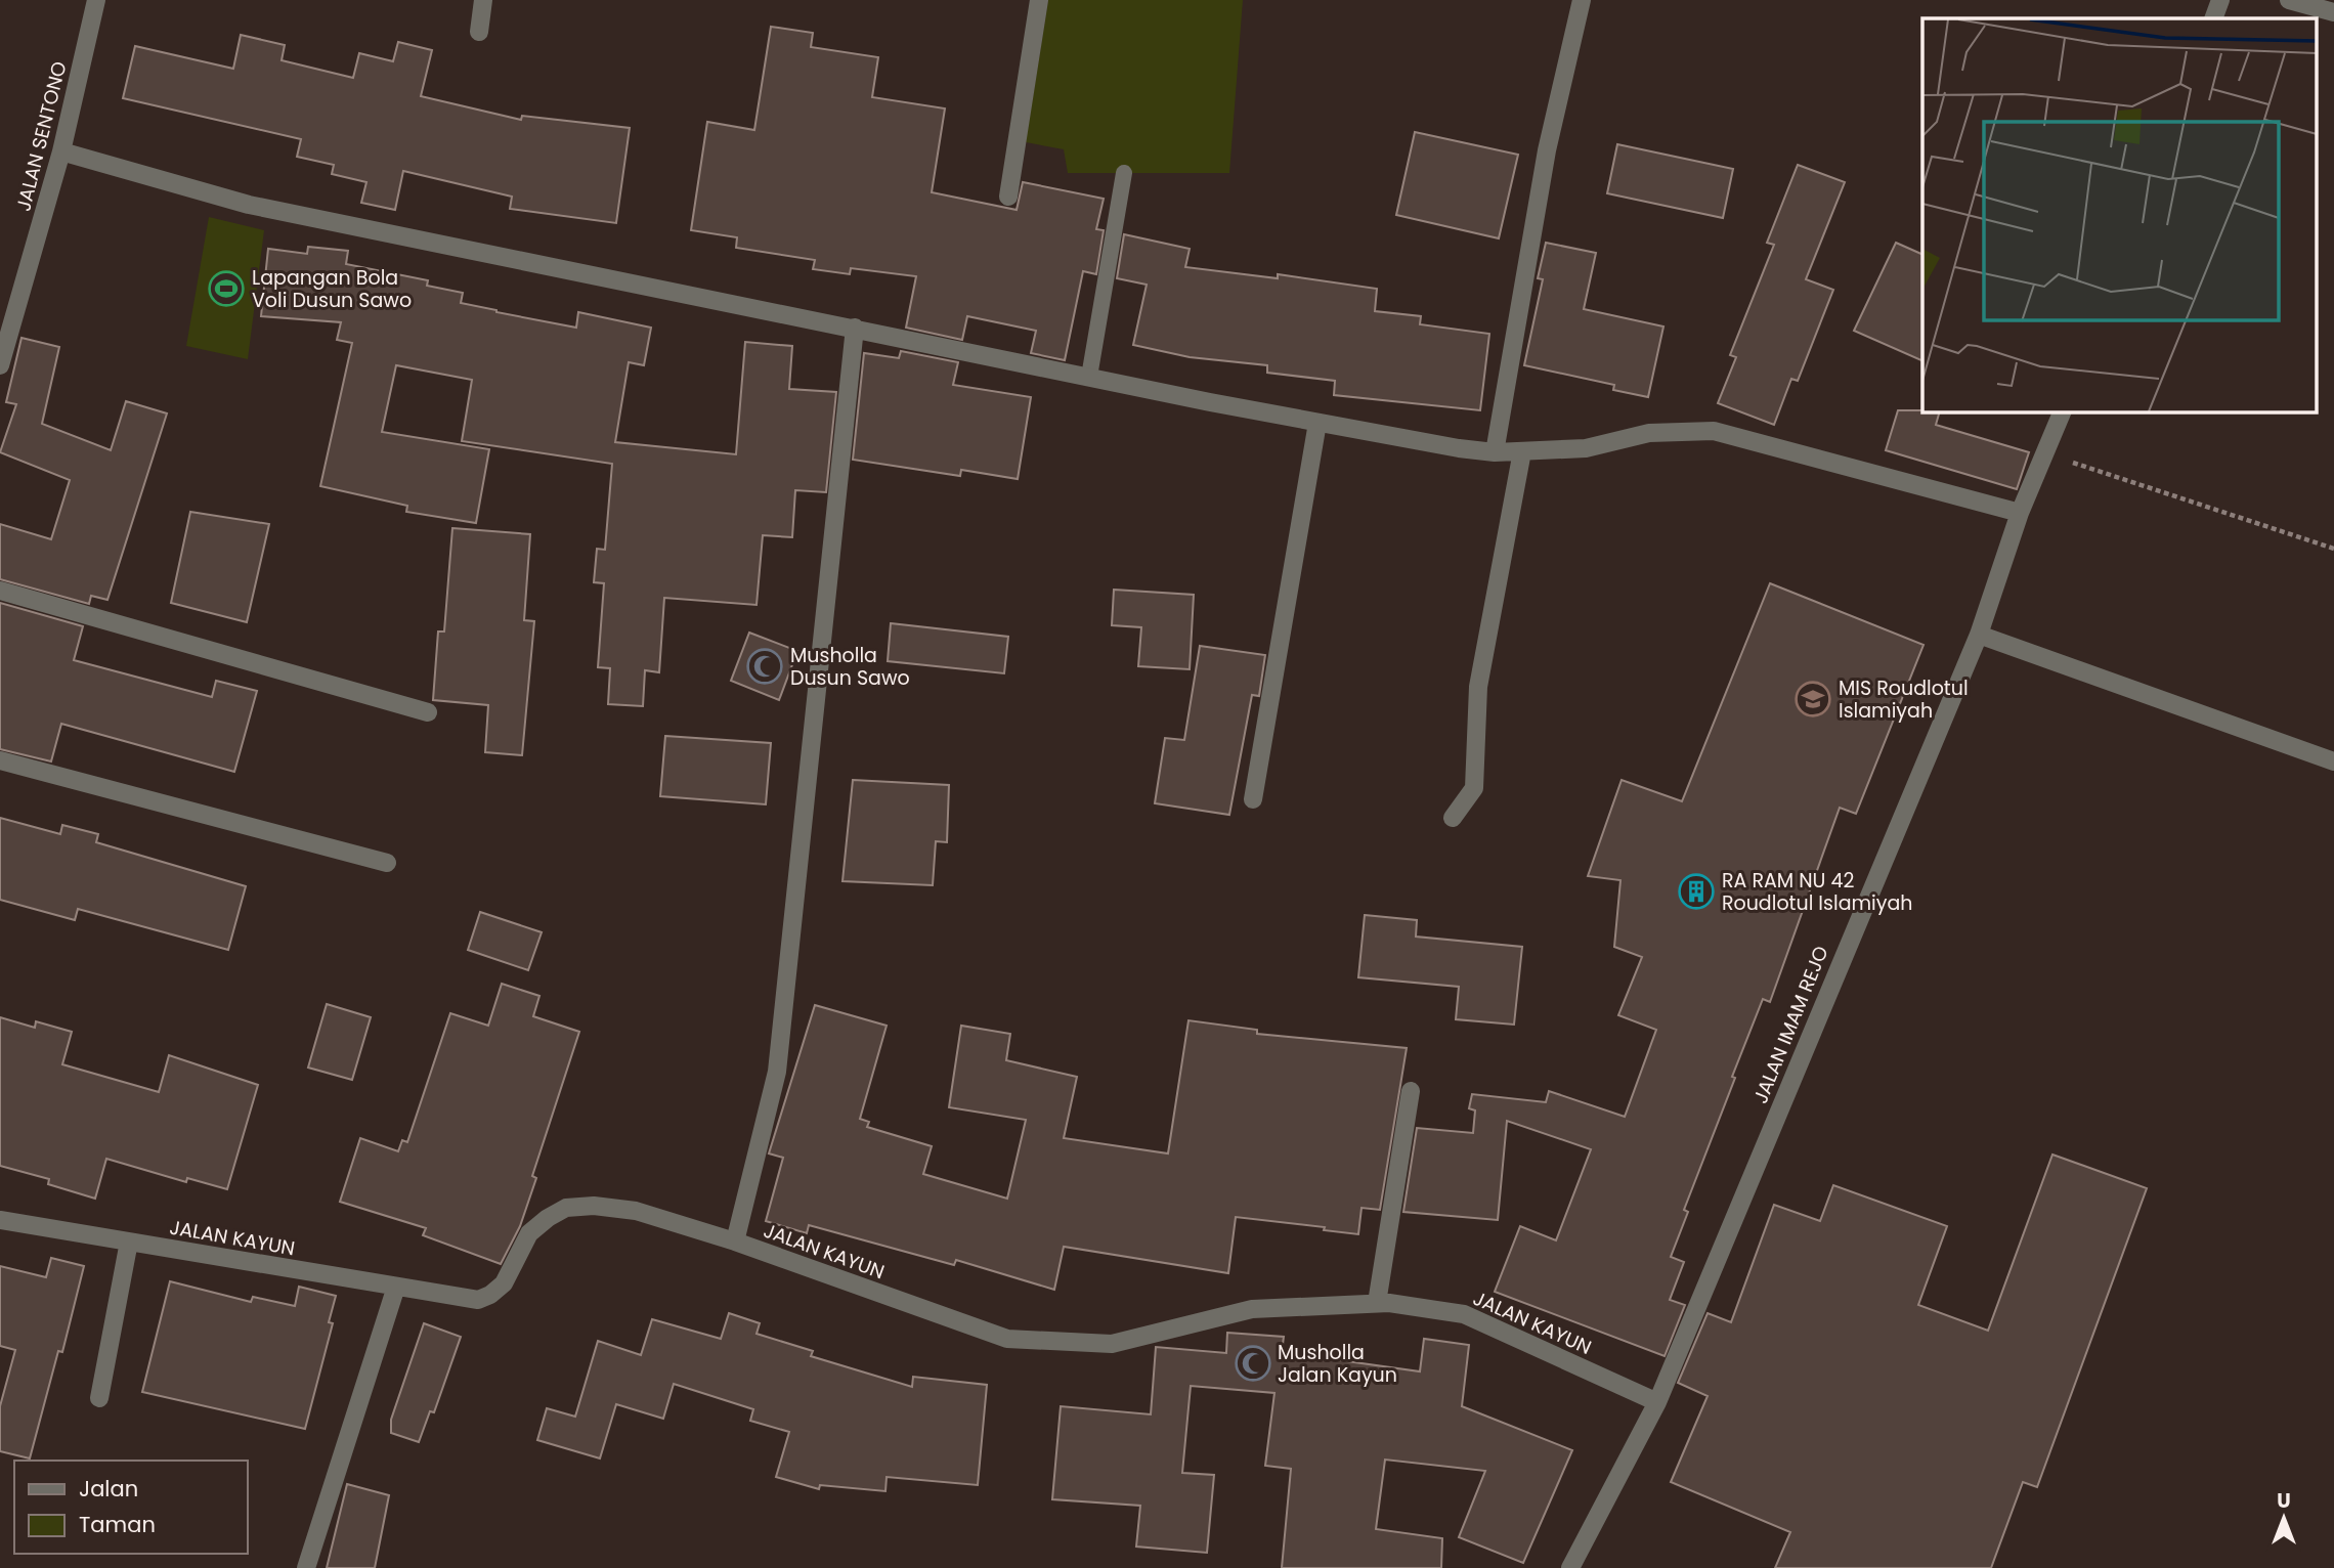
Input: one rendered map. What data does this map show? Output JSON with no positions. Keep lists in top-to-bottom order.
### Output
{
  "streets": {
    "street": ["JALAN SENTONO", "JALAN IMAM REJO", "JALAN KAYUN"]
  },
  "crossings": [
    ["JALAN IMAM REJO", "JALAN KAYUN"]
  ],
  "places": {
    "sports": ["Lapangan Bola Voli Dusun Sawo"],
    "mosque": ["Musholla Dusun Sawo", "Musholla Jalan Kayun"],
    "school or university": ["MIS Roudlotul Islamiyah"],
    "building": ["RA RAM NU 42 Roudlotul Islamiyah"]
  },
  "legend": ["Jalan", "Taman"],
  "north": "top"
}
